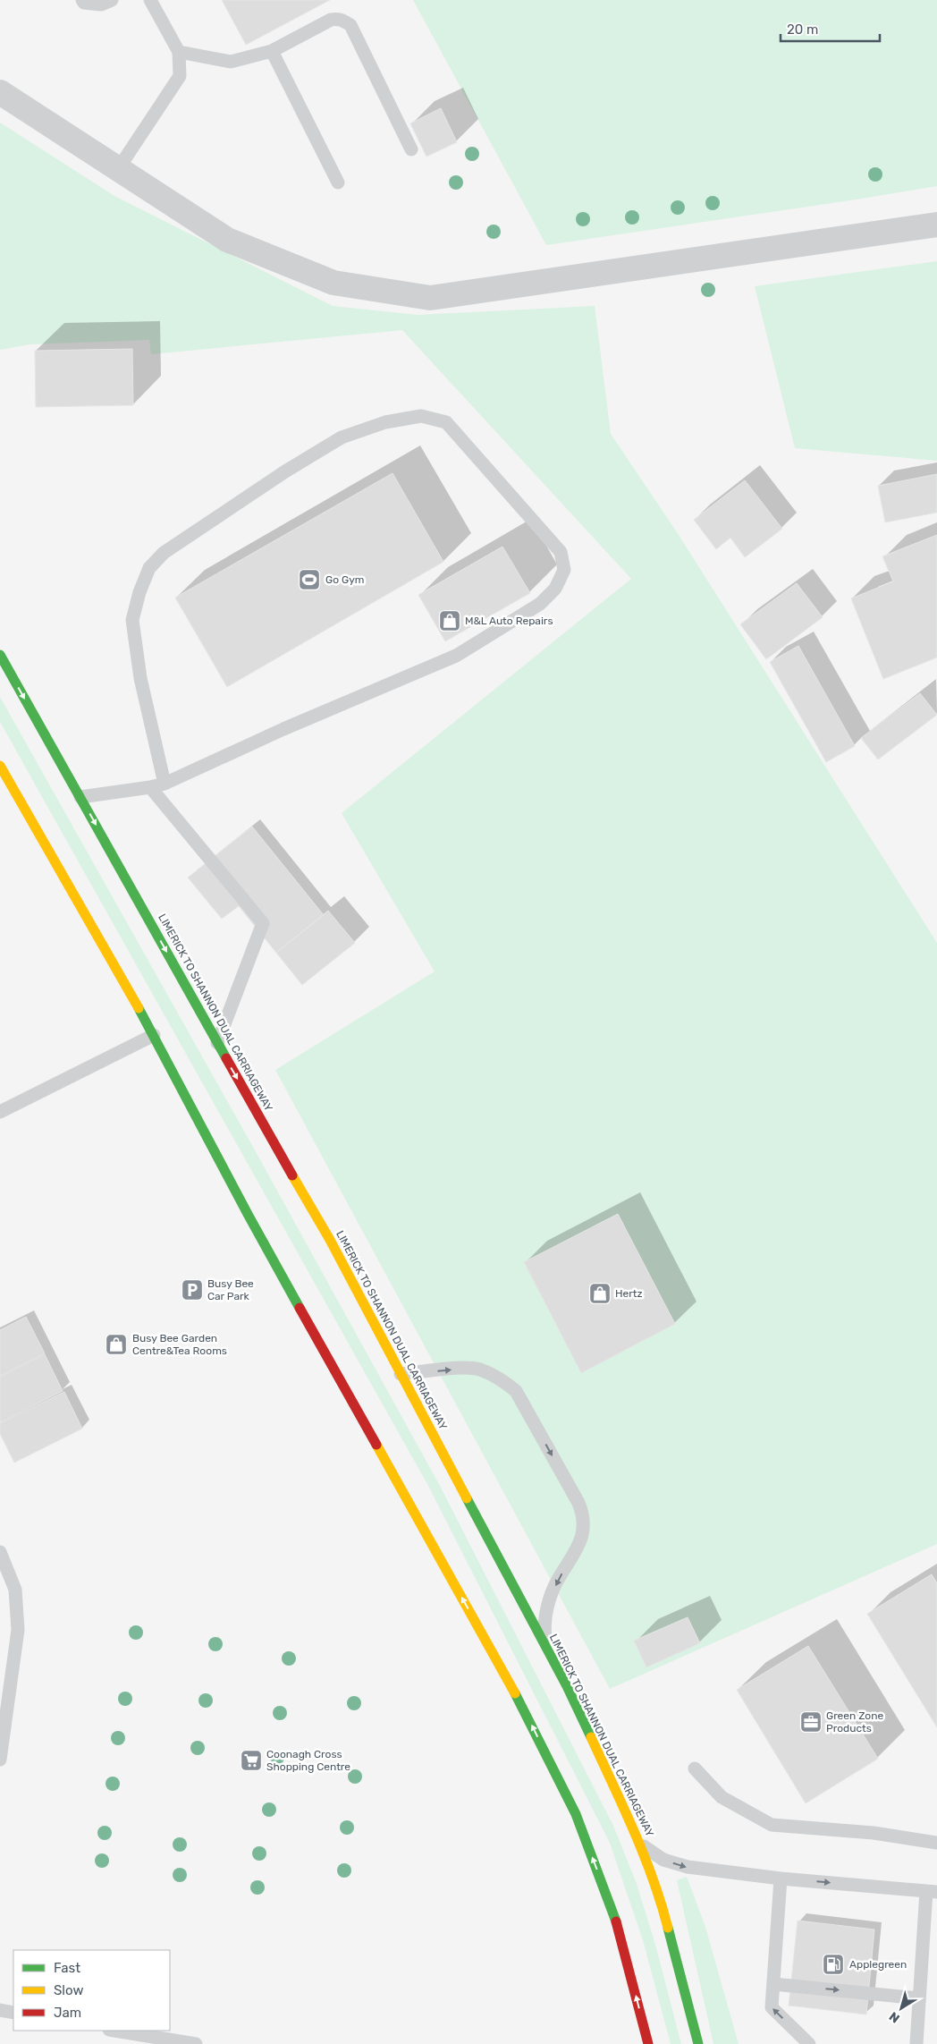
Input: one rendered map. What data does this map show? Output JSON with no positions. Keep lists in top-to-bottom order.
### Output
{
  "streets": {
    "main road": ["LIMERICK TO SHANNON DUAL CARRIAGEWAY"]
  },
  "places": {
    "sports": ["Go Gym"],
    "shop": ["M&L Auto Repairs", "Hertz", "Busy Bee Garden Centre&Tea Rooms"],
    "parking": ["Busy Bee Car Park"],
    "office": ["Green Zone Products"],
    "supermarket": ["Coonagh Cross Shopping Centre"],
    "fuel station": ["Applegreen"]
  },
  "legend": ["Fast", "Slow", "Jam"],
  "scale_bar": "20 m",
  "north": "bottom left"
}
